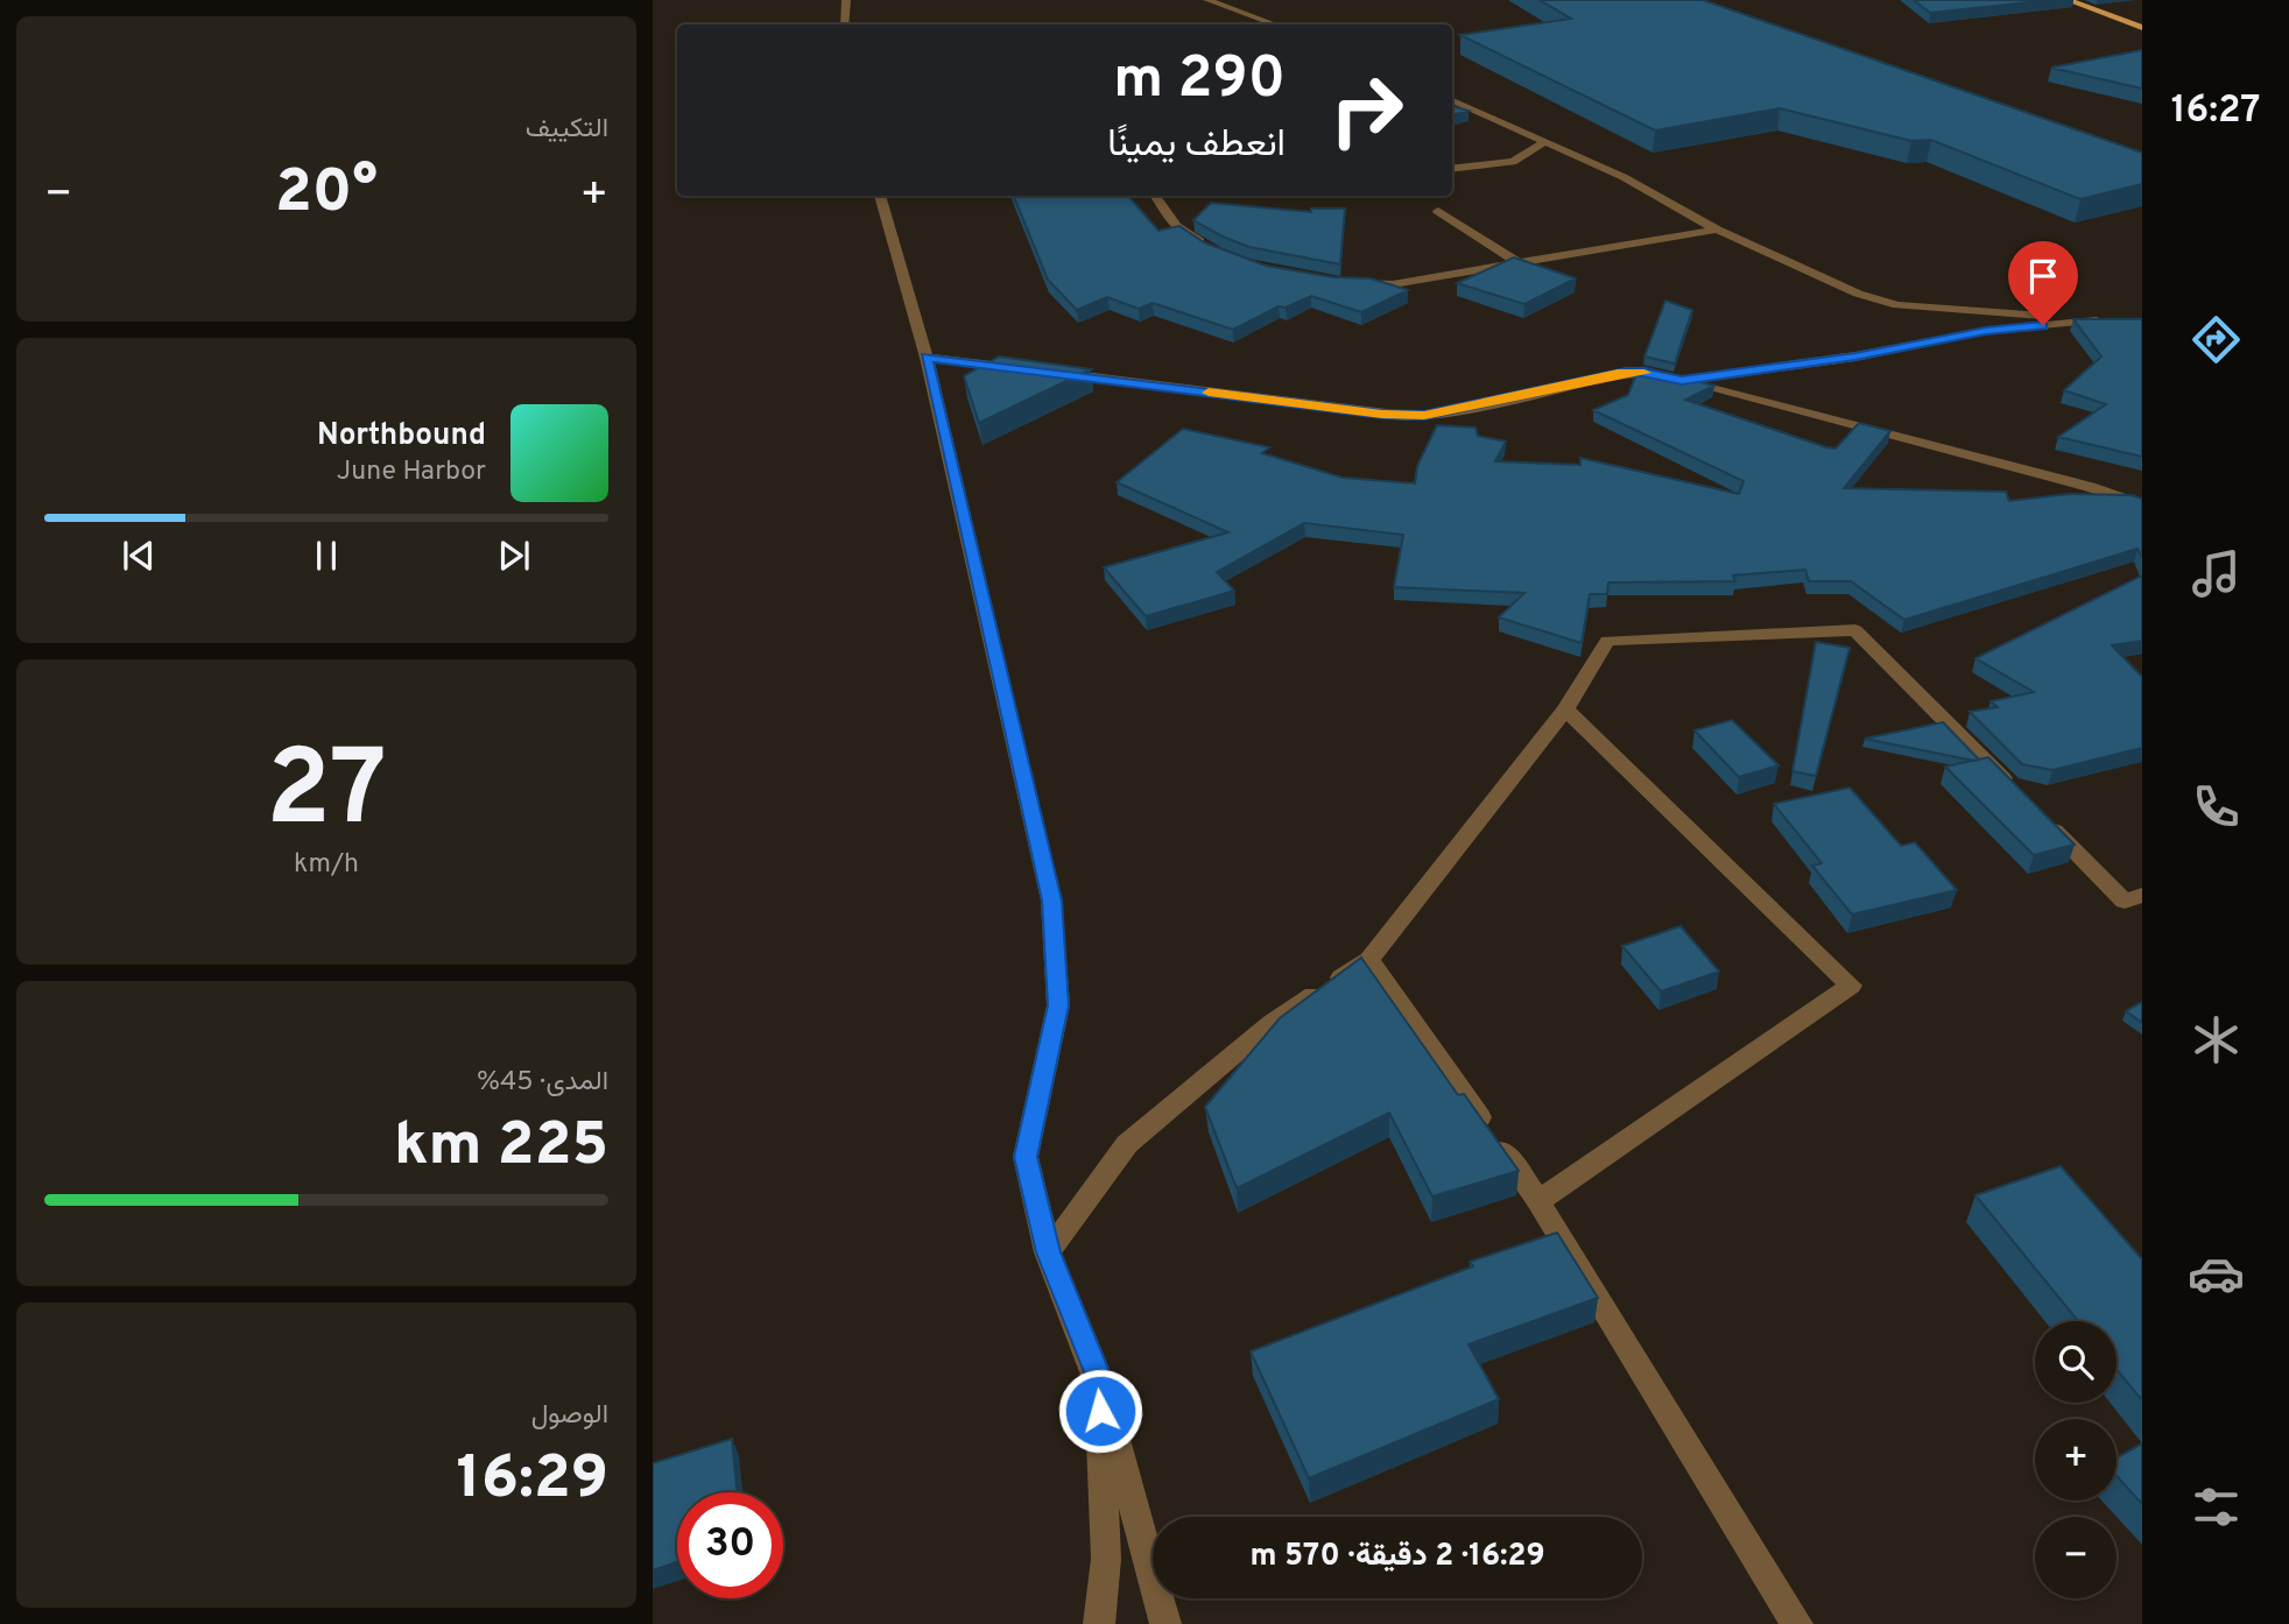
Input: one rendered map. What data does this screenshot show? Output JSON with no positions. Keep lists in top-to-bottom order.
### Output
{
  "page": {
    "tabs": "16:27",
    "tile": [
      "التكييف",
      ["27", "km/h"],
      ["المدى · 45%", "225 km"],
      ["الوصول", "16:29"]
    ],
    "turn": ["290 m", "انعطف يمينًا"],
    "heat": ["−", "20°", "+"],
    "song": ["Northbound", "June Harbor"],
    "map_buttons": ["+", "−"],
    "limit": "30",
    "trip": "16:29 · 2 دقيقة · 570 m"
  }
}
